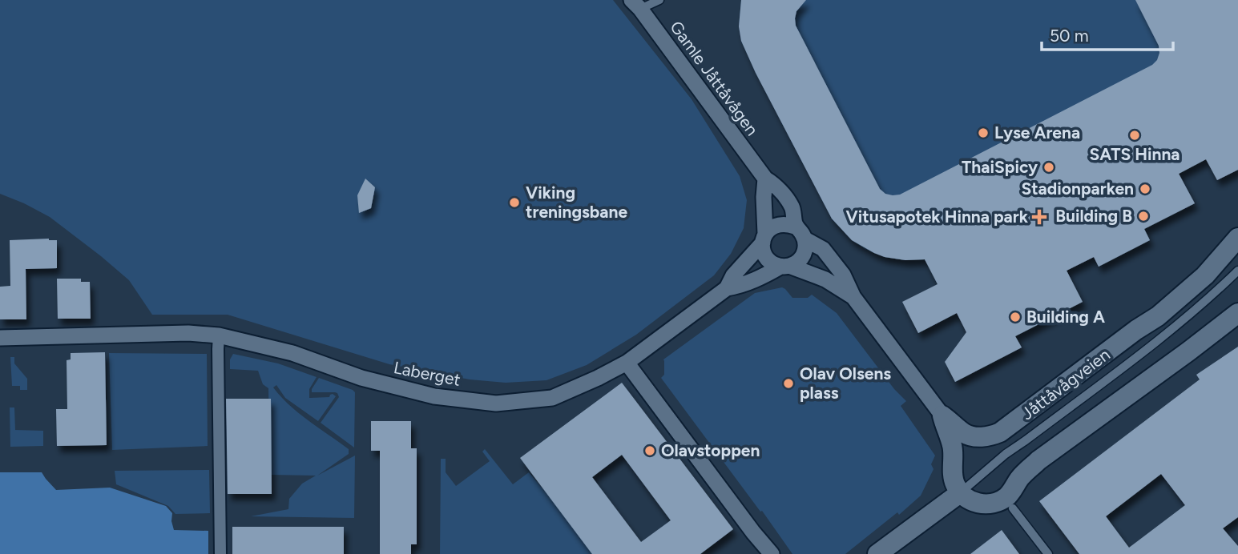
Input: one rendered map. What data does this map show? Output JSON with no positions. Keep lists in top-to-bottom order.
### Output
{
  "streets": {
    "street": ["Gamle Jåttåvågen", "Laberget", "Jåttåvågveien"]
  },
  "crossings": [
    ["Gamle Jåttåvågen", "Laberget"],
    ["Gamle Jåttåvågen", "Jåttåvågveien"]
  ],
  "places": {
    "other": [
      "Lyse Arena",
      "SATS Hinna",
      "ThaiSpicy",
      "Stadionparken",
      "Viking treningsbane",
      "Building B",
      "Building A",
      "Olav Olsens plass",
      "Olavstoppen"
    ],
    "health": ["Vitusapotek Hinna park"]
  },
  "scale_bar": "50 m"
}
